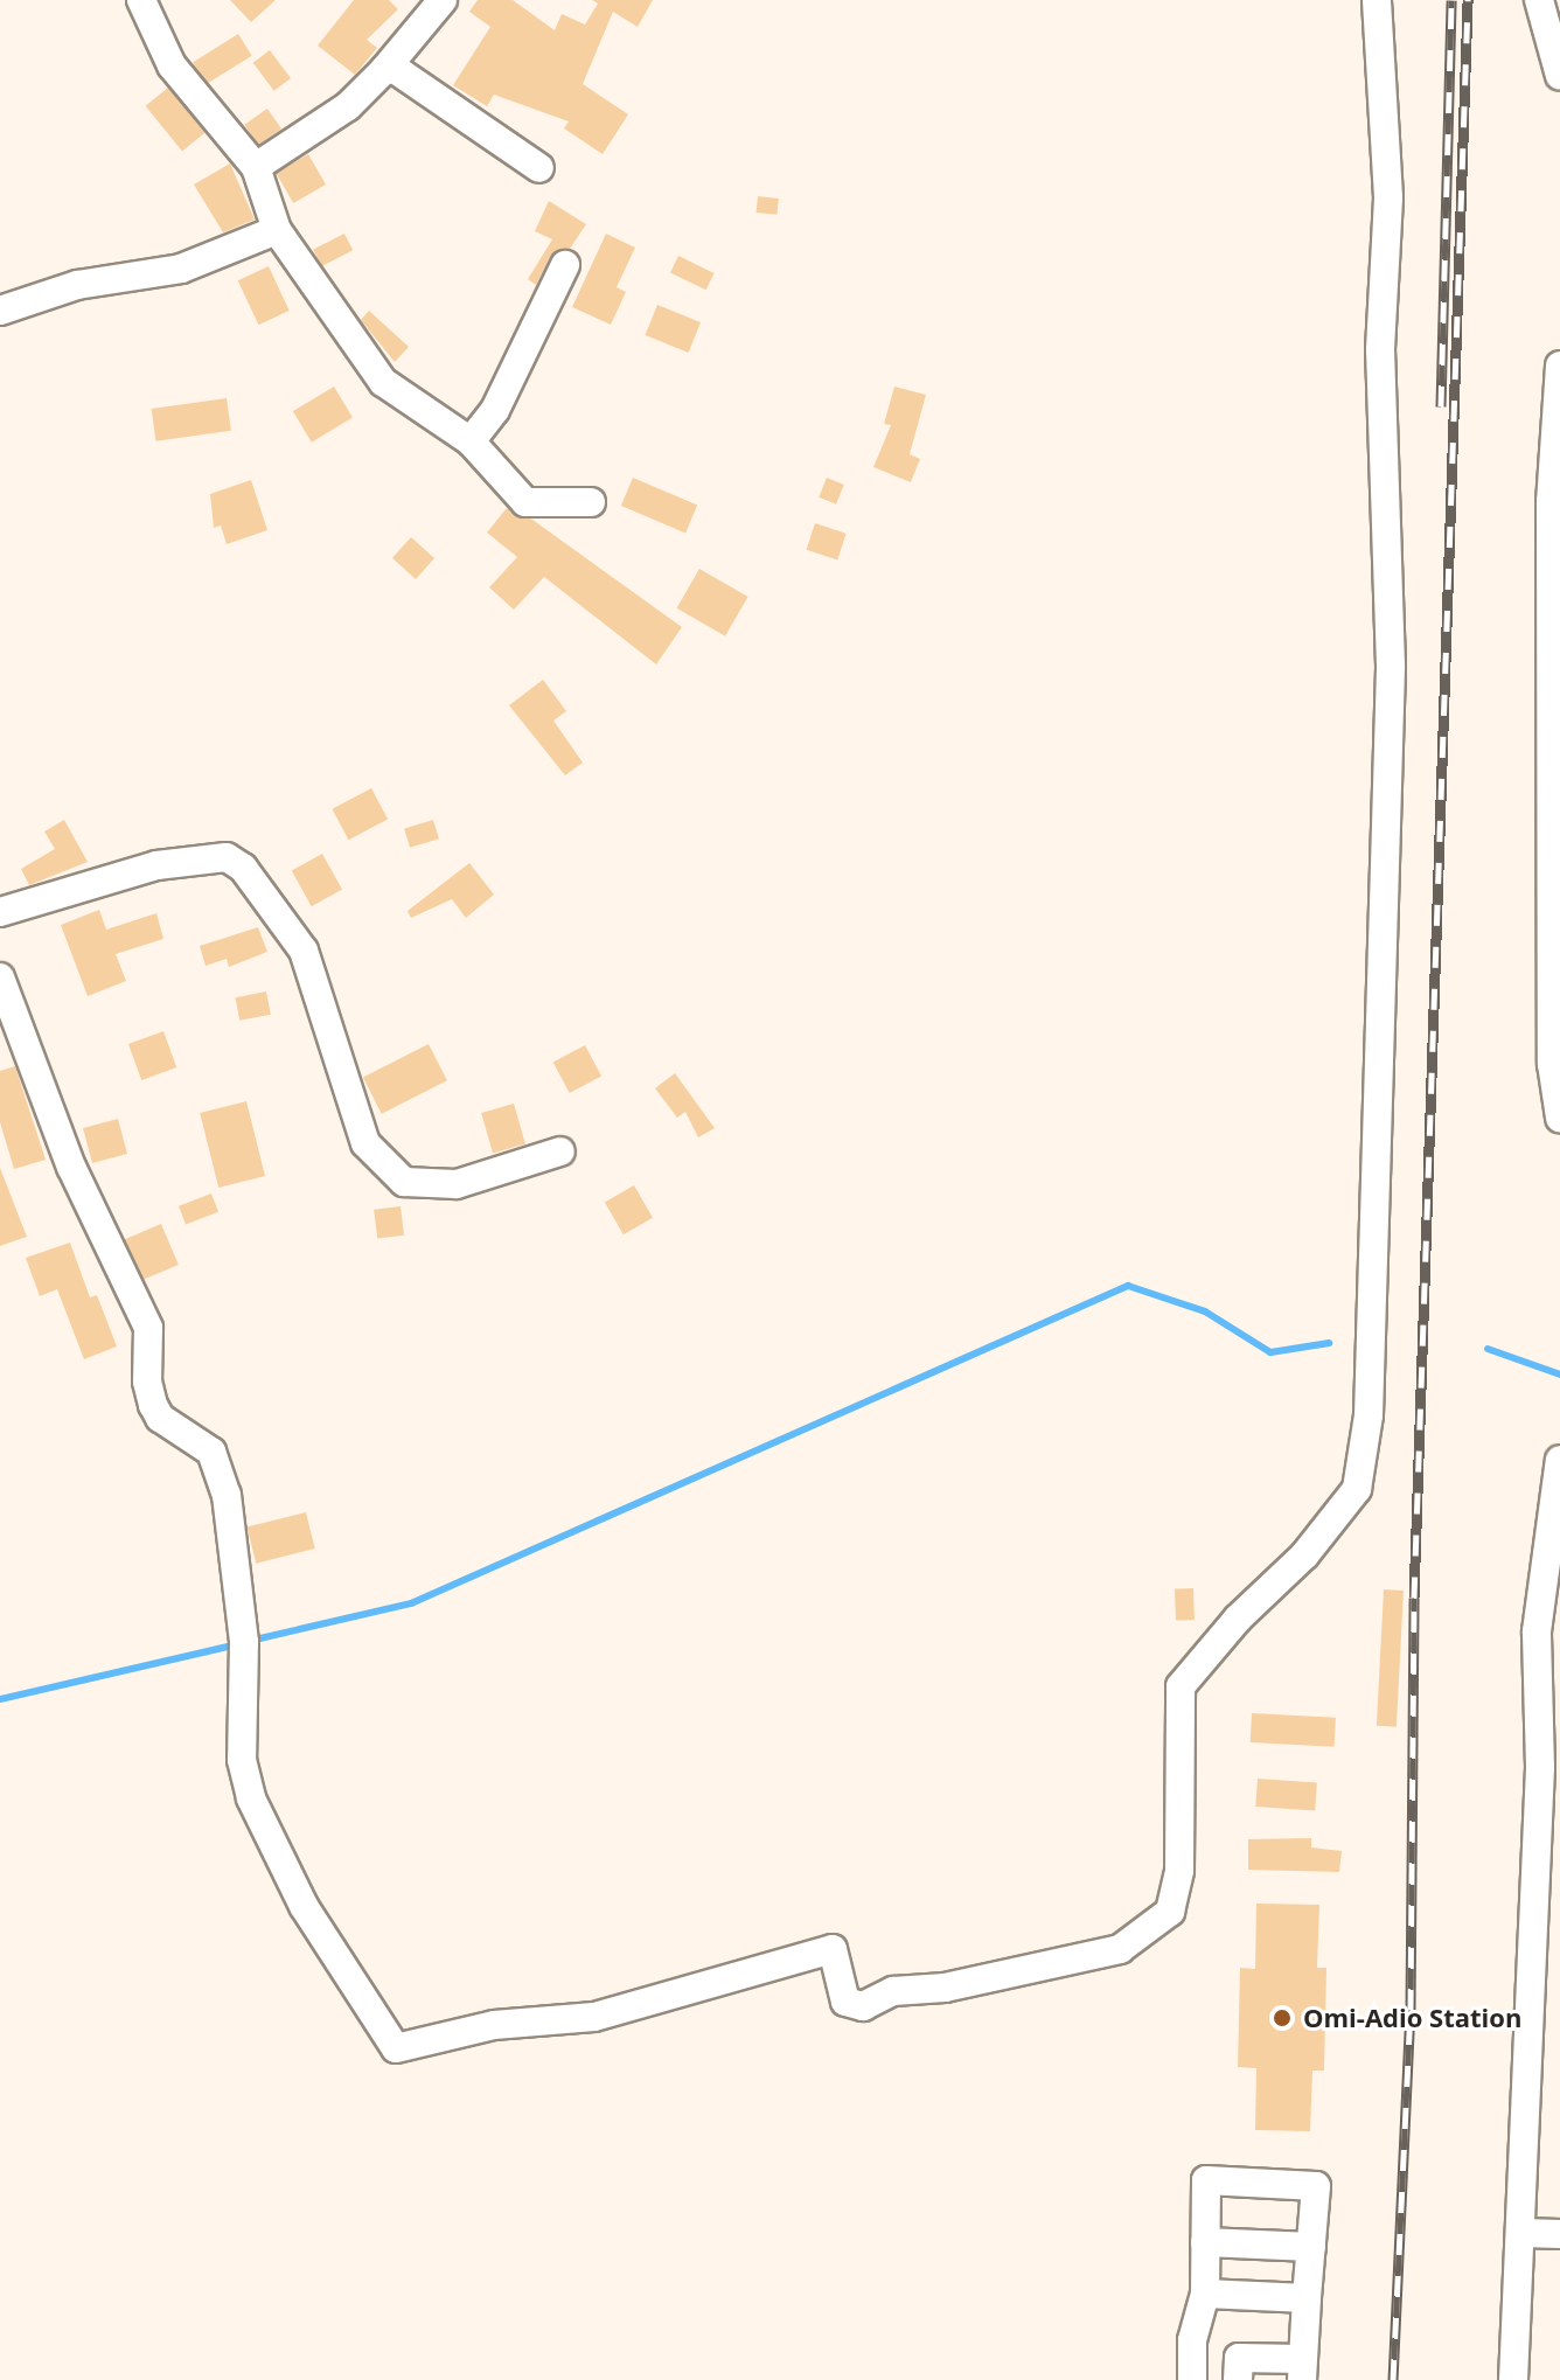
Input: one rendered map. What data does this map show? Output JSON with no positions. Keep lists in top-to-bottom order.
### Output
{
  "places": ["Omi-Adio Station"]
}
